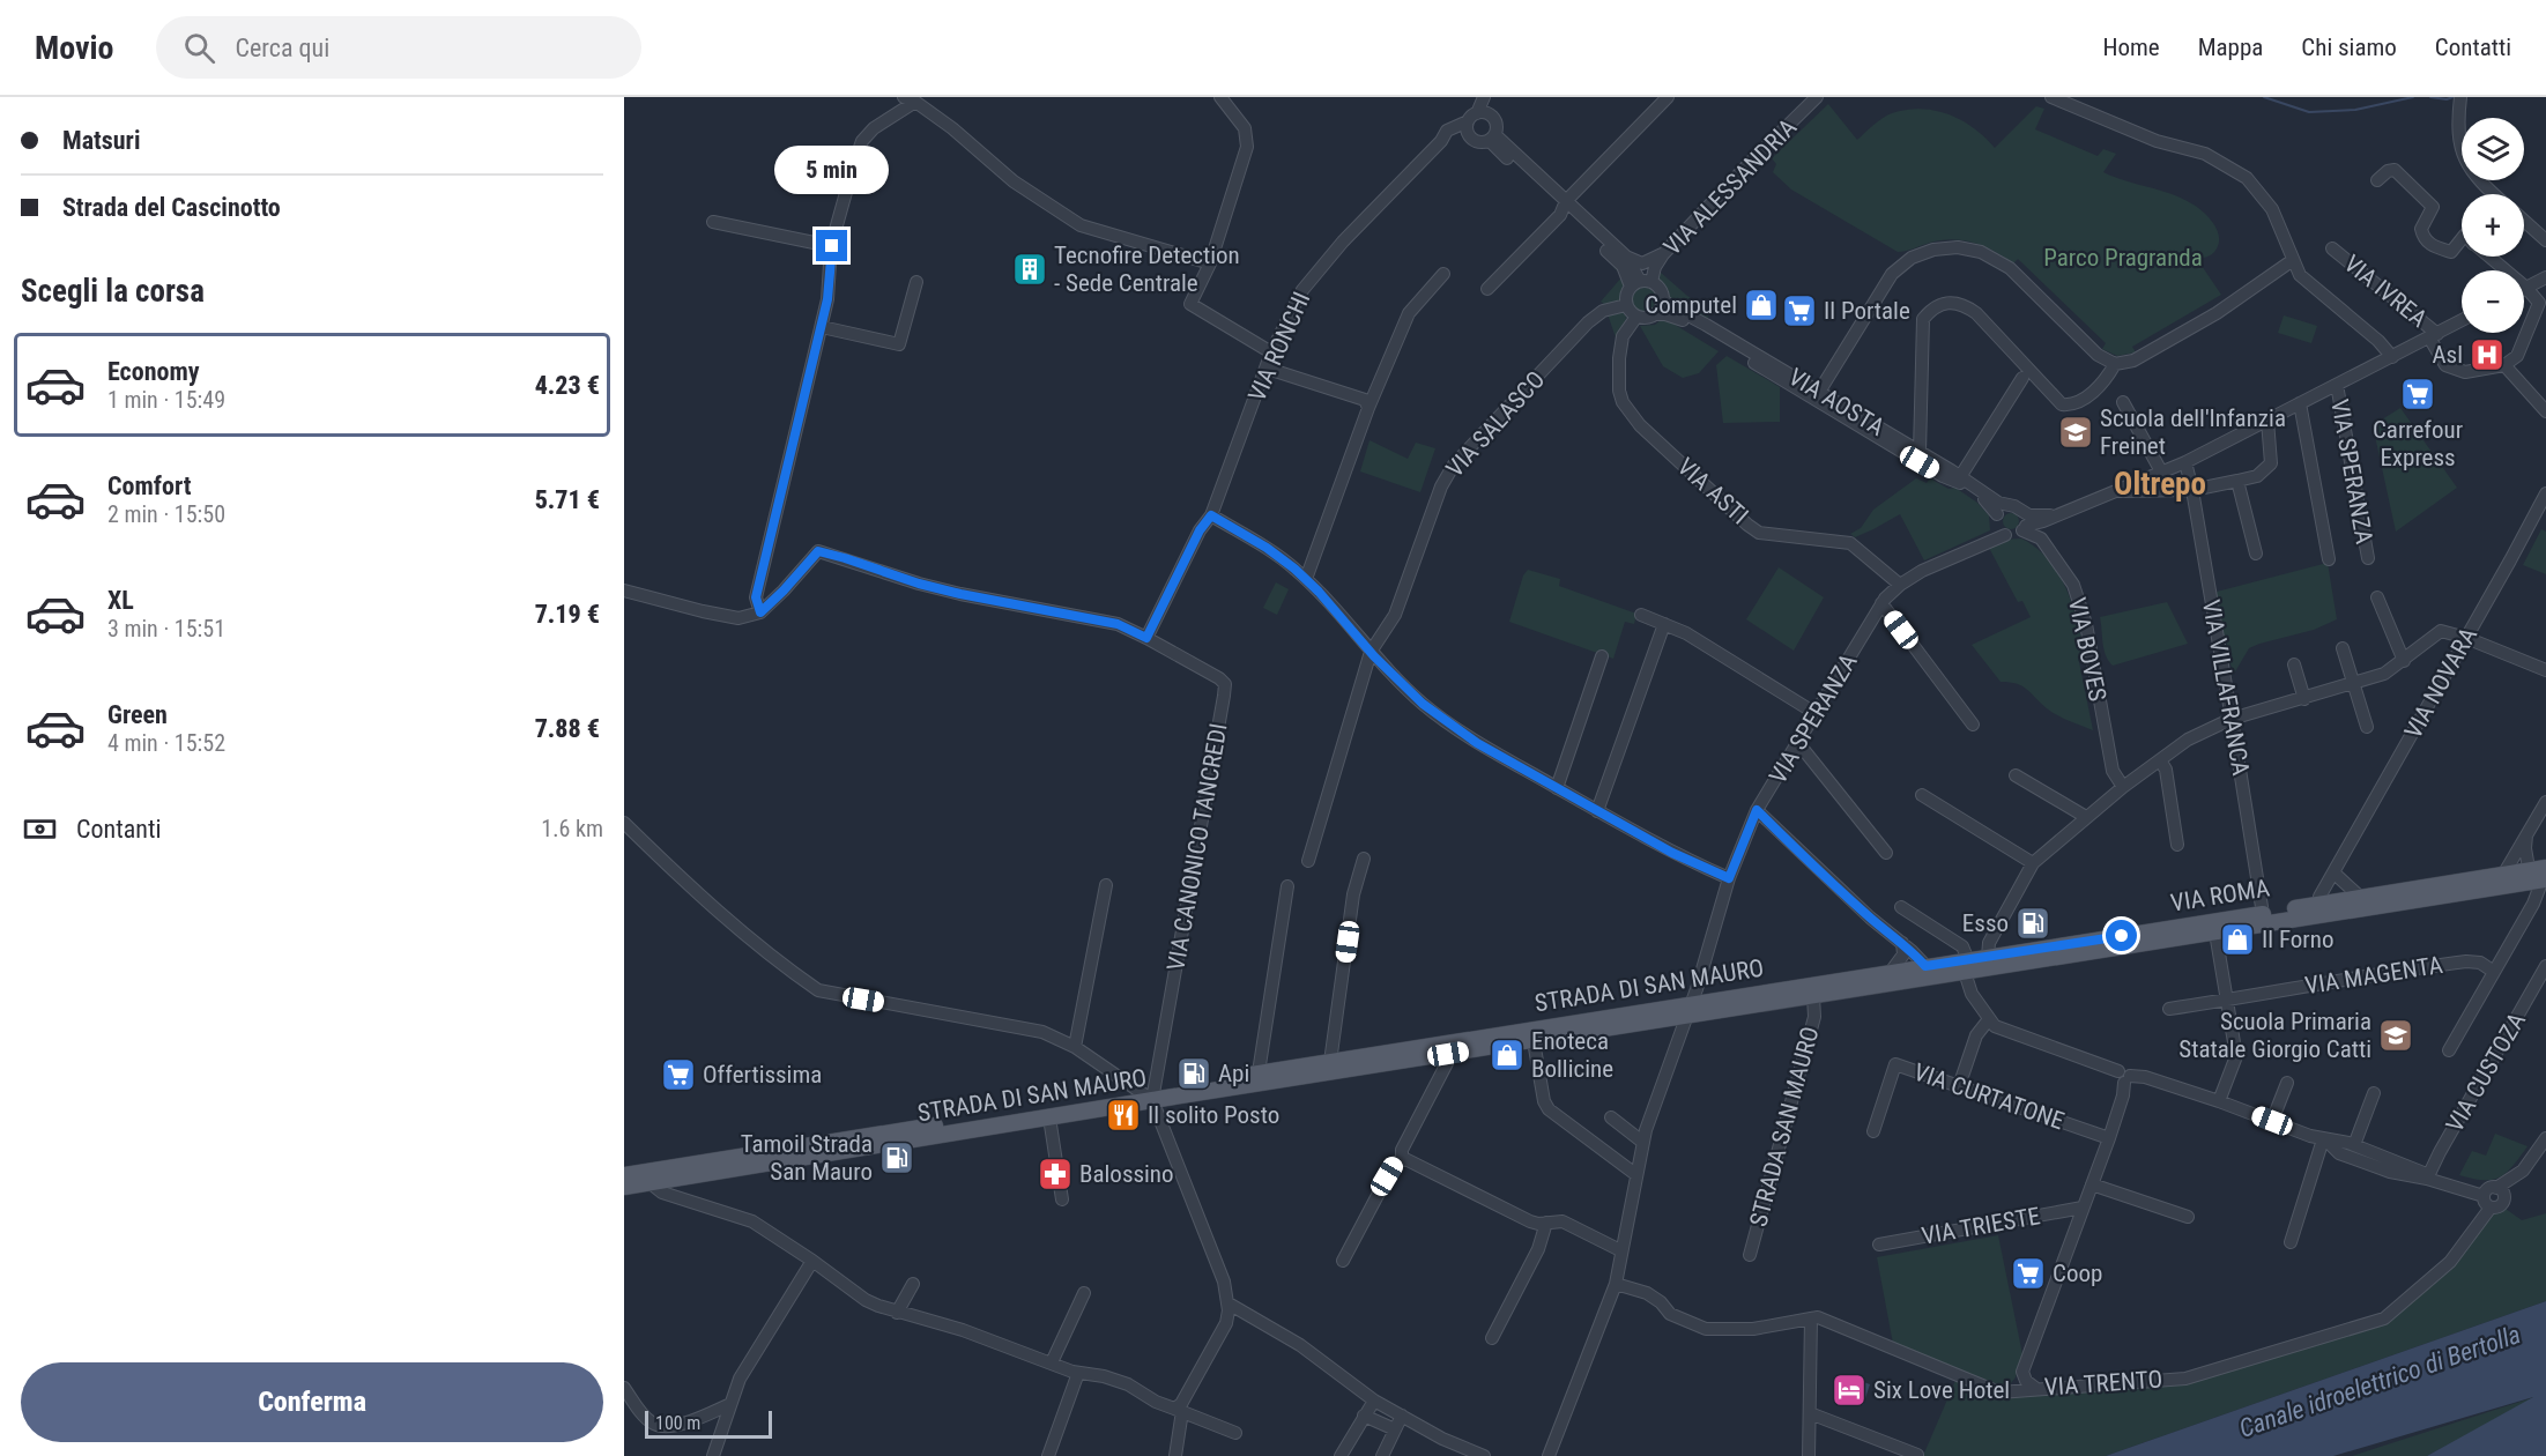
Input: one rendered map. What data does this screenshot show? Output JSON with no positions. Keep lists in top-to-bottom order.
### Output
{
  "streets": {
    "main road": ["VIA ROMA", "STRADA DI SAN MAURO"],
    "street": [
      "VIA ALESSANDRIA",
      "VIA IVREA",
      "VIA RONCHI",
      "VIA AOSTA",
      "VIA SALASCO",
      "VIA SPERANZA",
      "VIA ASTI",
      "VIA BOVES",
      "VIA NOVARA",
      "VIA VILLAFRANCA",
      "VIA CANONICO TANCREDI",
      "VIA MAGENTA",
      "VIA CUSTOZA",
      "VIA CURTATONE",
      "STRADA SAN MAURO",
      "VIA TRIESTE",
      "VIA TRENTO"
    ]
  },
  "crossings": [
    ["VIA ALESSANDRIA", "VIA AOSTA"],
    ["VIA ALESSANDRIA", "VIA SALASCO"],
    ["VIA ALESSANDRIA", "VIA ASTI"],
    ["VIA IVREA", "VIA SPERANZA"],
    ["VIA RONCHI", "VIA CANONICO TANCREDI"],
    ["VIA AOSTA", "VIA SALASCO"],
    ["VIA AOSTA", "VIA SPERANZA"],
    ["VIA AOSTA", "VIA ASTI"],
    ["VIA AOSTA", "VIA BOVES"],
    ["VIA SALASCO", "VIA ASTI"],
    ["VIA SPERANZA", "VIA ASTI"],
    ["VIA SPERANZA", "VIA BOVES"],
    ["VIA SPERANZA", "VIA VILLAFRANCA"],
    ["VIA SPERANZA", "STRADA DI SAN MAURO"],
    ["VIA NOVARA", "VIA ROMA"],
    ["VIA VILLAFRANCA", "VIA ROMA"],
    ["VIA CANONICO TANCREDI", "STRADA DI SAN MAURO"],
    ["VIA ROMA", "STRADA DI SAN MAURO"],
    ["STRADA DI SAN MAURO", "STRADA SAN MAURO"],
    ["VIA CURTATONE", "VIA TRIESTE"],
    ["VIA TRIESTE", "VIA TRENTO"]
  ],
  "districts": ["Oltrepo"],
  "water": ["Canale idroelettrico di Bertolla"],
  "parks": ["Parco Pragranda"],
  "places": {
    "building": ["Tecnofire Detection - Sede Centrale"],
    "shop": ["Computel", "Il Forno", "Enoteca Bollicine"],
    "supermarket": [
      "Il Portale",
      "Carrefour Express",
      "Offertissima",
      "Coop"
    ],
    "hospital": ["Asl"],
    "school or university": ["Scuola dell'Infanzia Freinet", "Scuola Primaria Statale Giorgio Catti"],
    "fuel station": ["Esso", "Api", "Tamoil Strada San Mauro"],
    "restaurant": ["Il solito Posto"],
    "pharmacy": ["Balossino"],
    "hotel": ["Six Love Hotel"]
  },
  "scale_bar": "100 m",
  "page": {
    "header": "Movio",
    "search": "Cerca qui",
    "nav": [
      "Home",
      "Mappa",
      "Chi siamo",
      "Contatti"
    ],
    "banner": ["Matsuri", "Strada del Cascinotto"],
    "map_buttons": ["+", "−"],
    "bubble": "5 min",
    "heading": "Scegli la corsa",
    "list": [
      {
        "name": "Economy",
        "note": "1 min · 15:49",
        "value": "4.23 €"
      },
      {
        "name": "Comfort",
        "note": "2 min · 15:50",
        "value": "5.71 €"
      },
      {
        "name": "XL",
        "note": "3 min · 15:51",
        "value": "7.19 €"
      },
      {
        "name": "Green",
        "note": "4 min · 15:52",
        "value": "7.88 €"
      }
    ],
    "pay": ["Contanti", "1.6 km"],
    "buttons": "Conferma",
    "scale": "100 m"
  }
}
